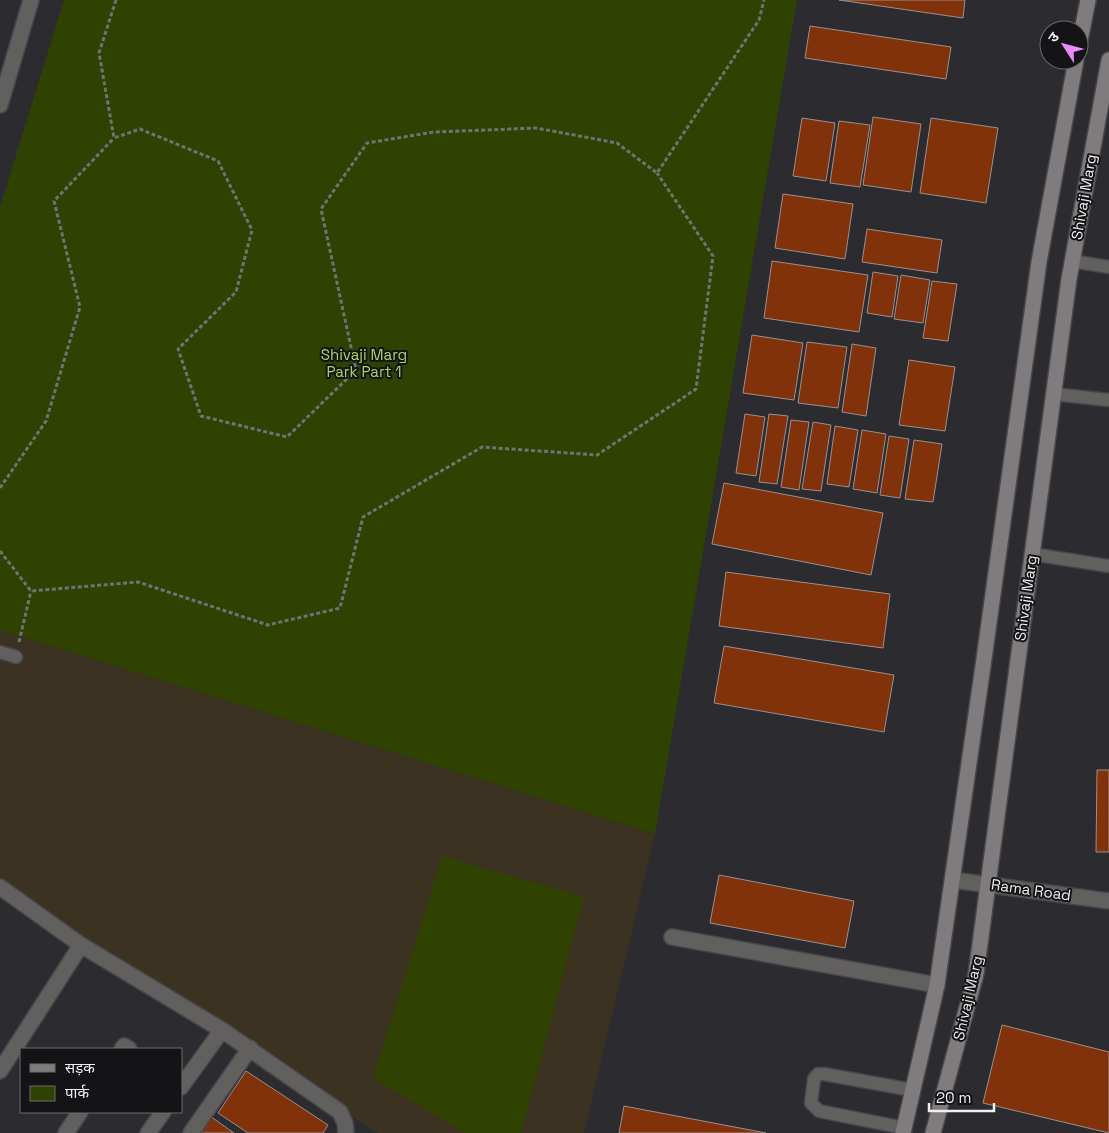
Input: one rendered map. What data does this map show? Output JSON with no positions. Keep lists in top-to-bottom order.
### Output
{
  "streets": {
    "main road": ["Shivaji Marg"],
    "street": ["Rama Road"]
  },
  "crossings": [
    ["Shivaji Marg", "Rama Road"]
  ],
  "parks": ["Shivaji Marg Park Part 1"],
  "legend": ["सड़क", "पार्क"],
  "scale_bar": "20 m",
  "north": "top left"
}
